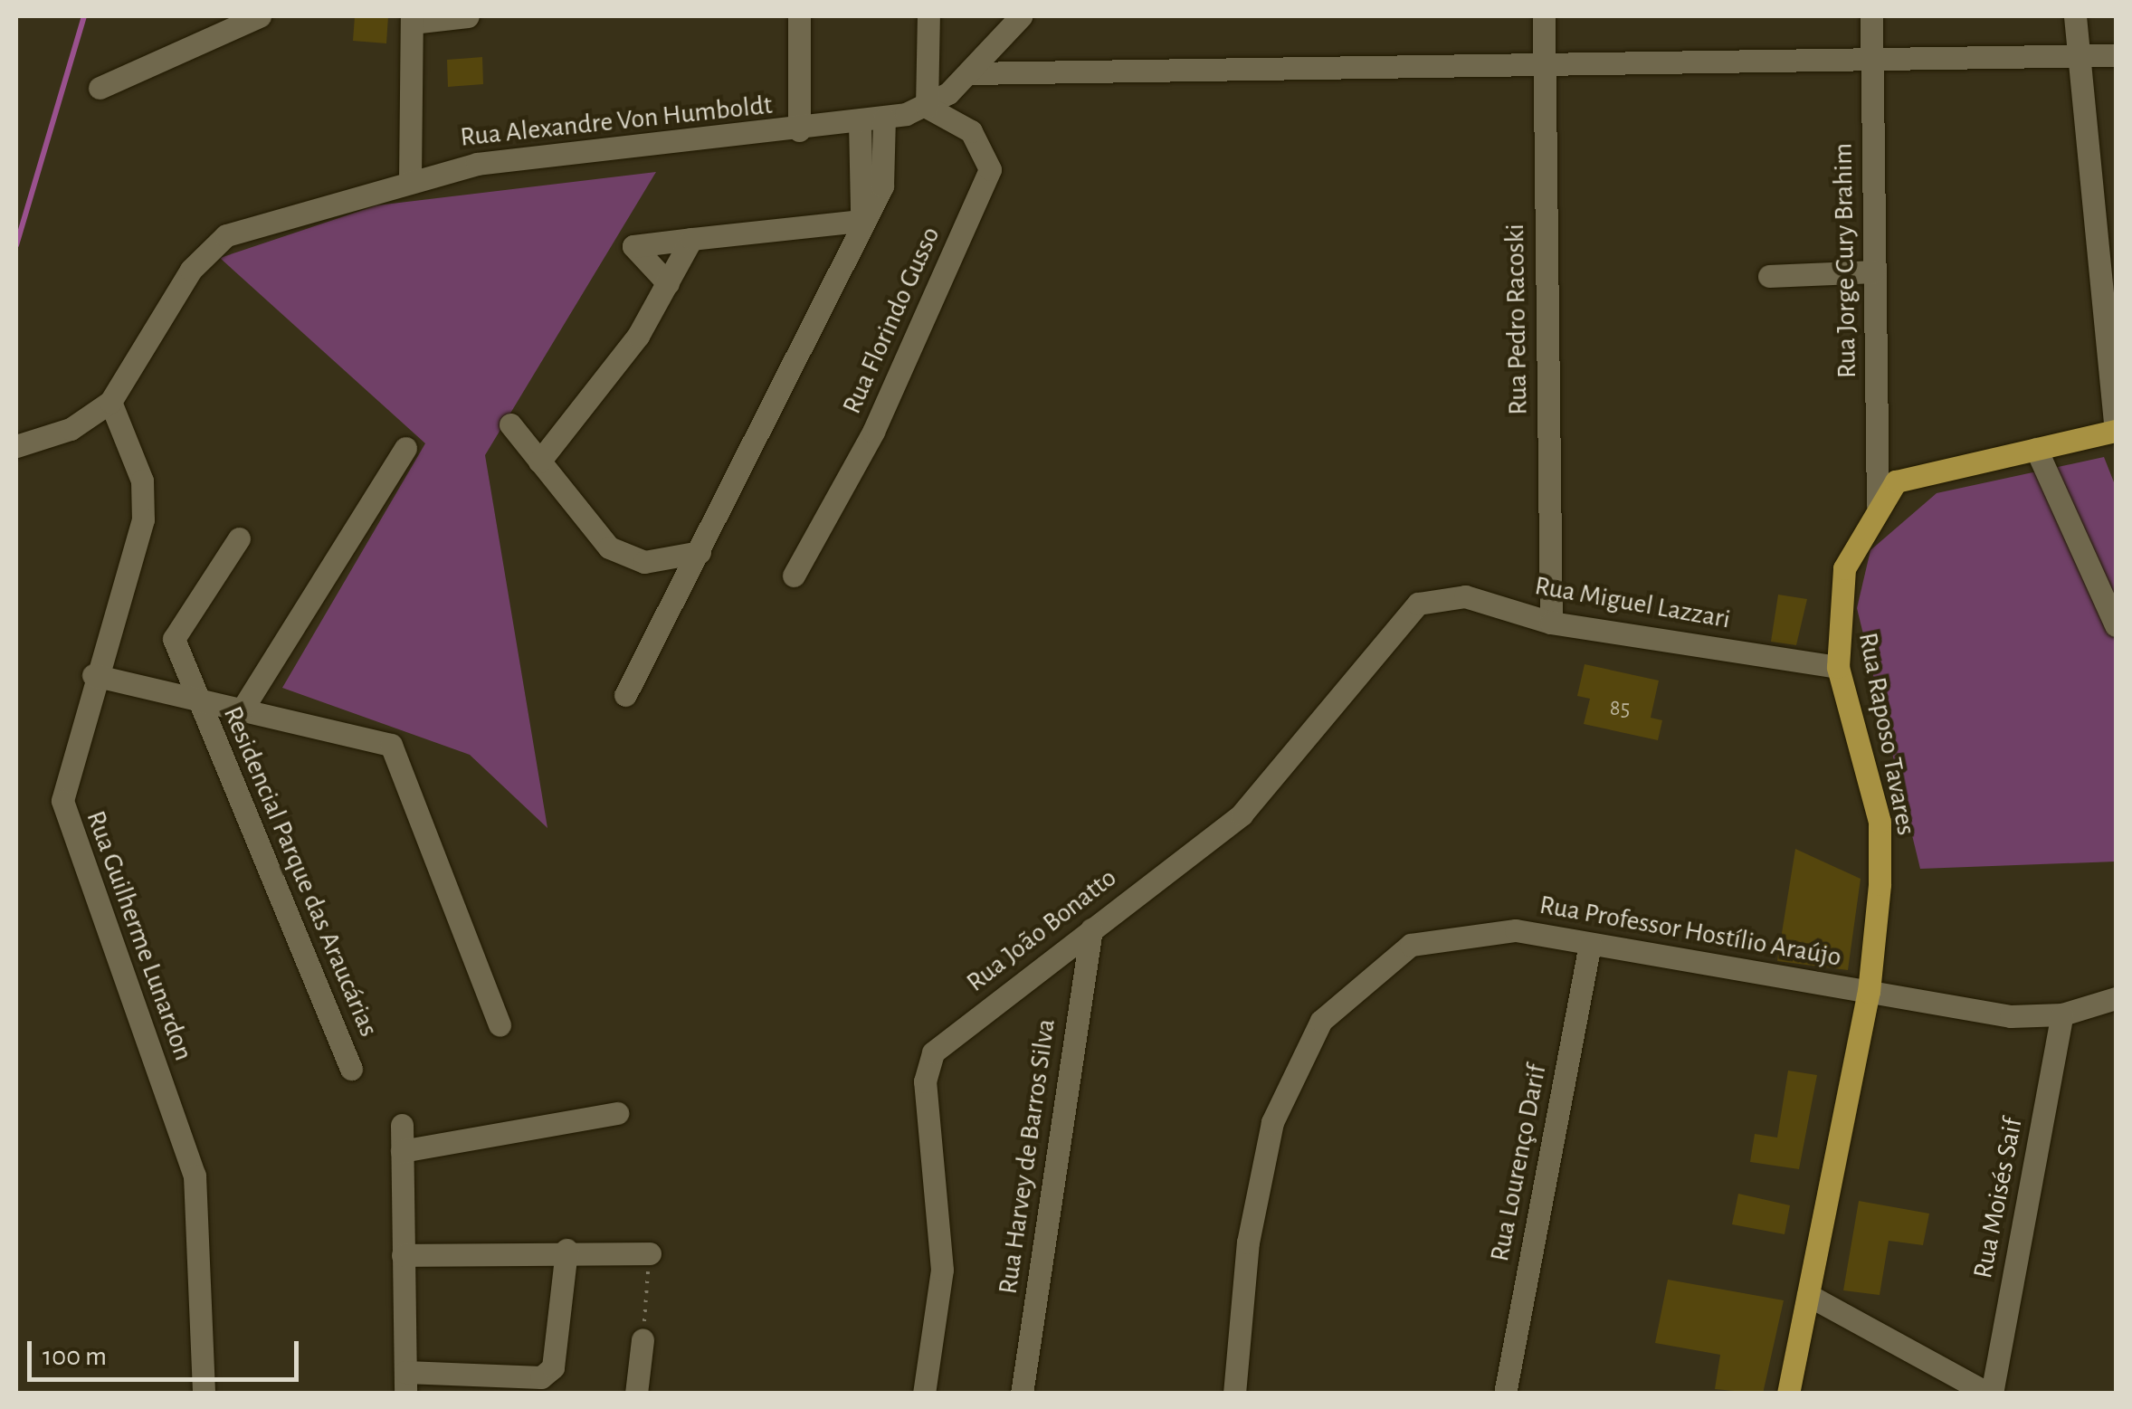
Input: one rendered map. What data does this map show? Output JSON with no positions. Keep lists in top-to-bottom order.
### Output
{
  "streets": {
    "main road": ["Rua Raposo Tavares"],
    "street": [
      "Rua Alexandre Von Humboldt",
      "Rua Jorge Cury Brahim",
      "Rua Pedro Racoski",
      "Rua Florindo Gusso",
      "Rua Miguel Lazzari",
      "Residencial Parque das Araucárias",
      "Rua João Bonatto",
      "Rua Professor Hostílio Araújo",
      "Rua Guilherme Lunardon",
      "Rua Harvey de Barros Silva",
      "Rua Lourenço Darif",
      "Rua Moisés Saif"
    ]
  },
  "crossings": [
    ["Rua Alexandre Von Humboldt", "Rua Florindo Gusso"],
    ["Rua Alexandre Von Humboldt", "Rua Guilherme Lunardon"],
    ["Rua Jorge Cury Brahim", "Rua Raposo Tavares"],
    ["Rua Pedro Racoski", "Rua Miguel Lazzari"],
    ["Rua Miguel Lazzari", "Rua Raposo Tavares"],
    ["Rua Miguel Lazzari", "Rua João Bonatto"],
    ["Rua Raposo Tavares", "Rua Professor Hostílio Araújo"],
    ["Residencial Parque das Araucárias", "Rua Guilherme Lunardon"],
    ["Rua João Bonatto", "Rua Harvey de Barros Silva"],
    ["Rua Professor Hostílio Araújo", "Rua Lourenço Darif"],
    ["Rua Professor Hostílio Araújo", "Rua Moisés Saif"]
  ],
  "house_numbers": ["85"],
  "scale_bar": "100 m"
}
